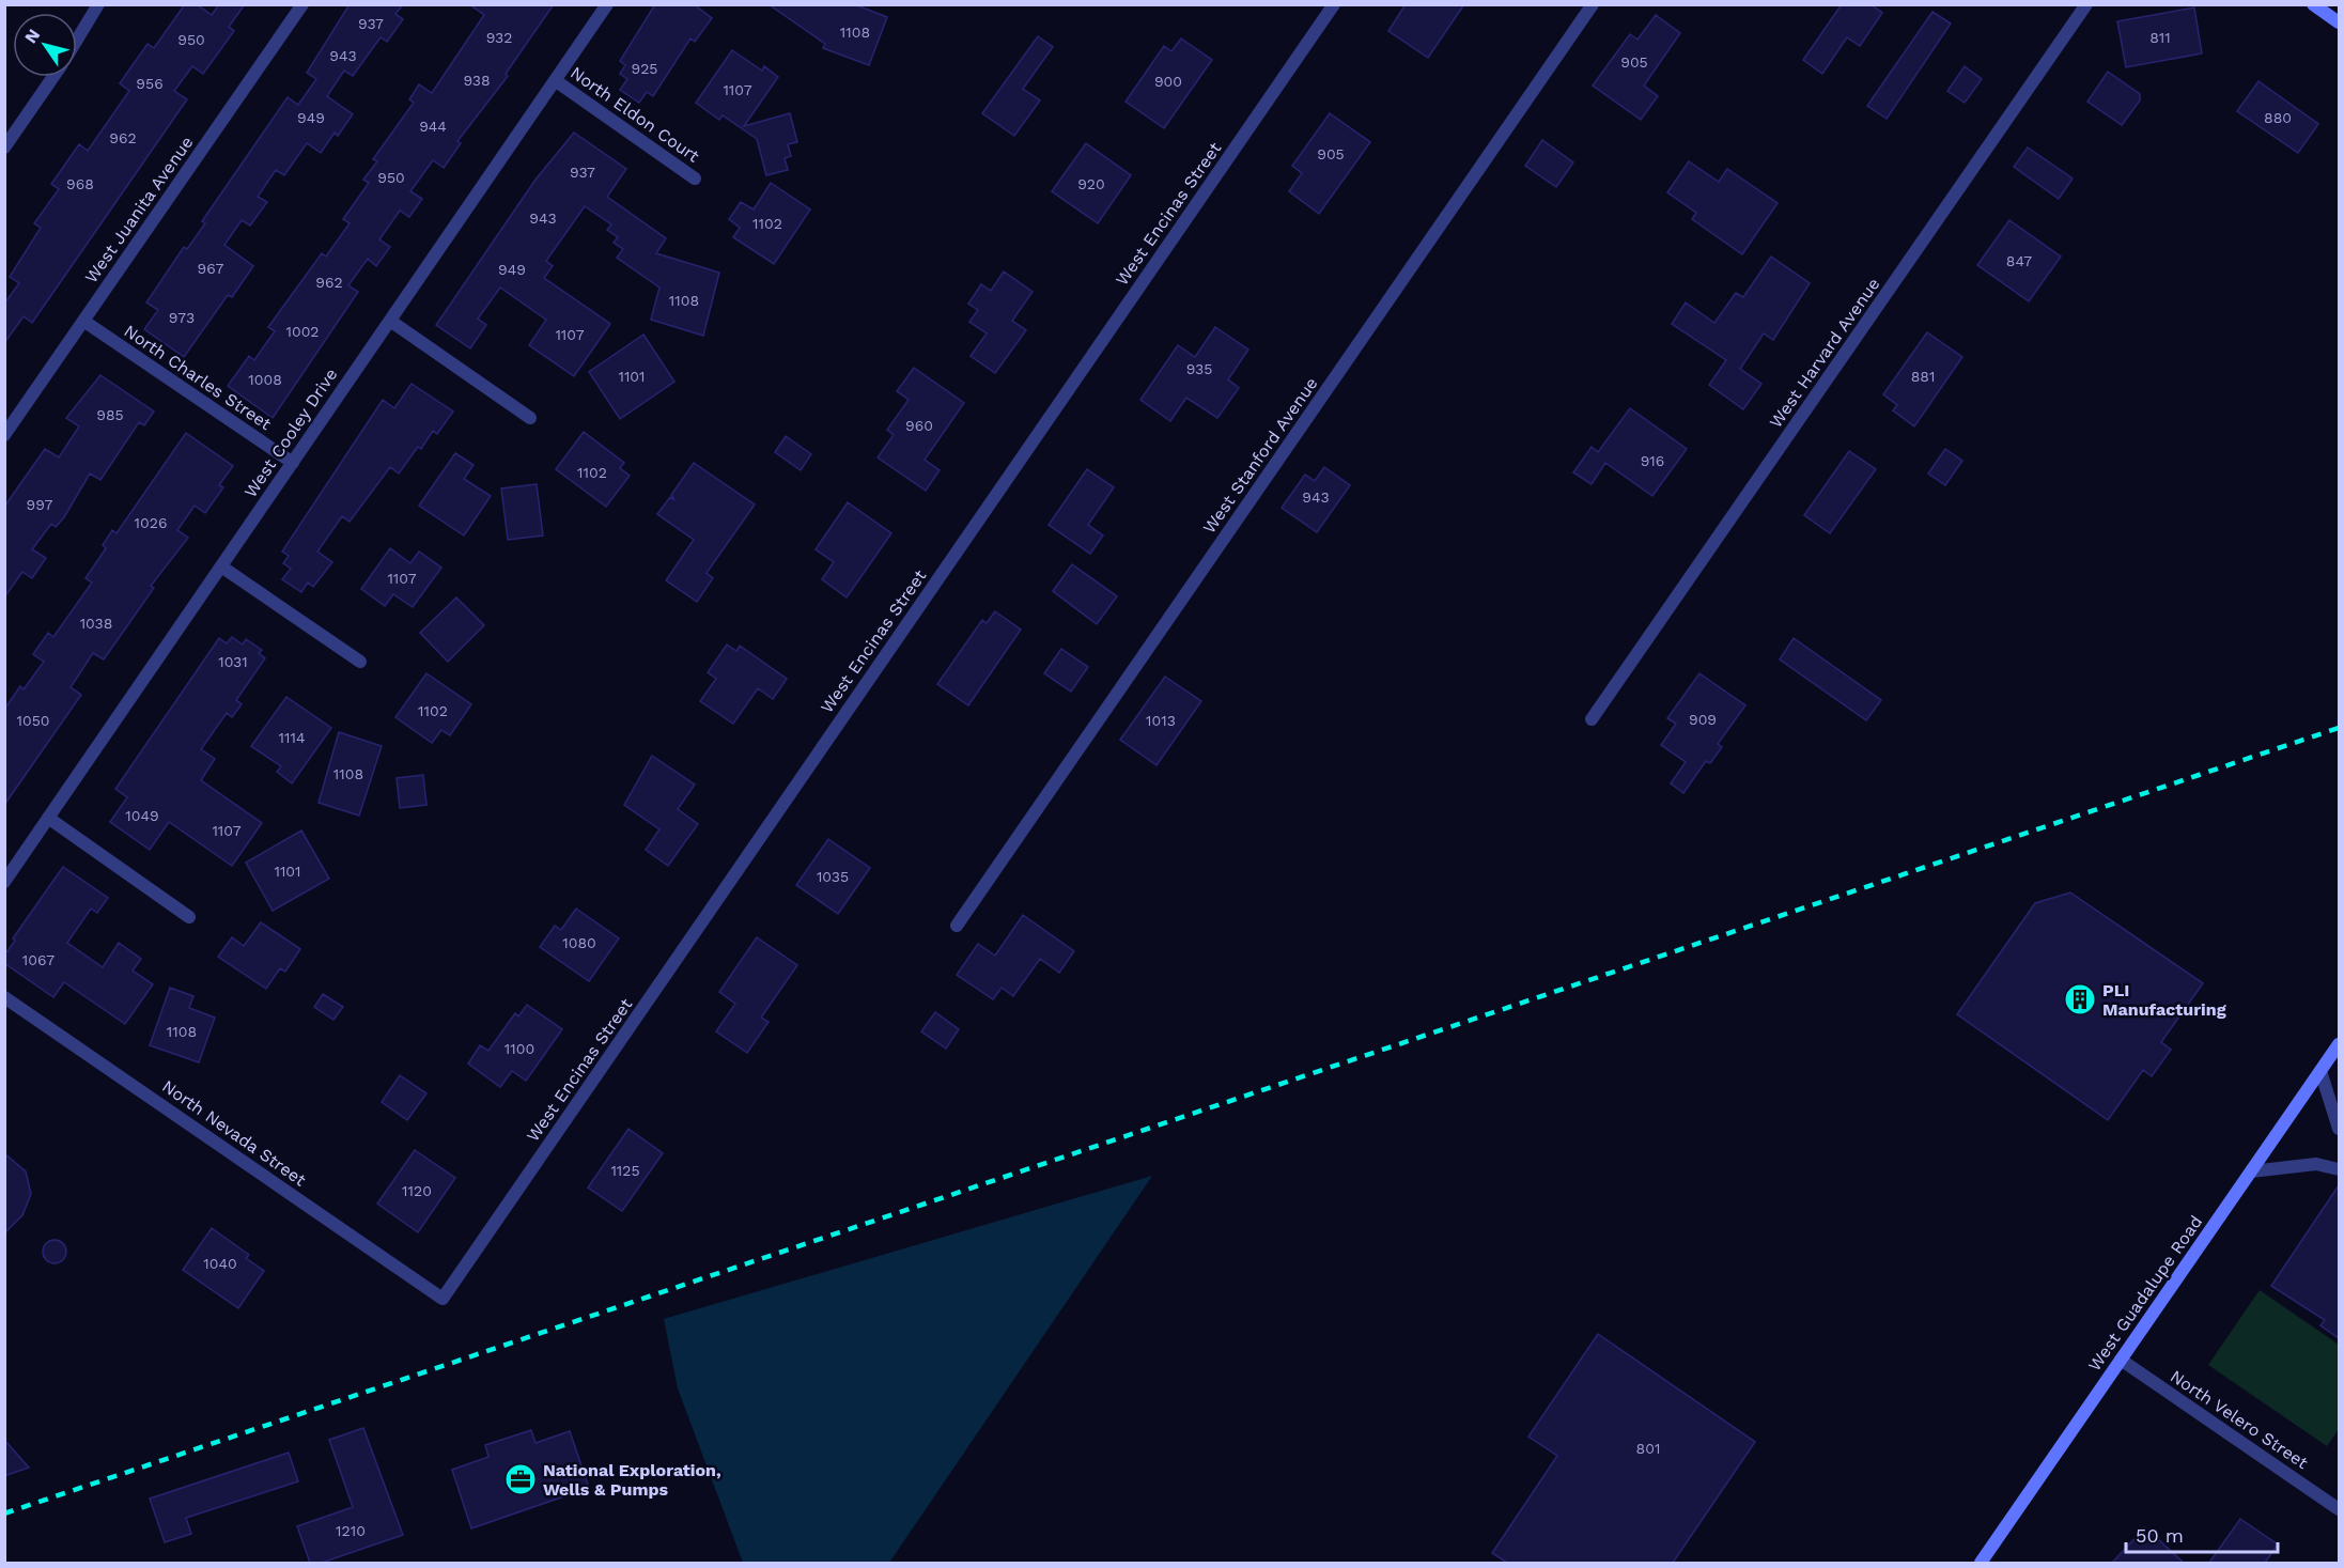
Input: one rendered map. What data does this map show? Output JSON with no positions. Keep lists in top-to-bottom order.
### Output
{
  "streets": {
    "main road": ["West Guadalupe Road"],
    "street": [
      "North Eldon Court",
      "West Juanita Avenue",
      "West Encinas Street",
      "West Harvard Avenue",
      "North Charles Street",
      "West Cooley Drive",
      "West Stanford Avenue",
      "North Nevada Street",
      "North Velero Street"
    ]
  },
  "crossings": [
    ["North Eldon Court", "West Cooley Drive"],
    ["West Juanita Avenue", "North Charles Street"],
    ["West Encinas Street", "North Nevada Street"],
    ["North Charles Street", "West Cooley Drive"],
    ["West Guadalupe Road", "North Velero Street"]
  ],
  "places": {
    "building": ["PLI Manufacturing"],
    "office": ["National Exploration, Wells & Pumps"]
  },
  "house_numbers": [
    "937",
    "1108",
    "932",
    "811",
    "950",
    "943",
    "905",
    "925",
    "938",
    "900",
    "956",
    "1107",
    "949",
    "880",
    "944",
    "962",
    "905",
    "937",
    "950",
    "968",
    "920",
    "943",
    "1102",
    "847",
    "967",
    "949",
    "962",
    "1108",
    "973",
    "1002",
    "1107",
    "935",
    "1101",
    "881",
    "1008",
    "985",
    "960",
    "916",
    "1102",
    "943",
    "997",
    "1026",
    "1107",
    "1038",
    "1031",
    "1102",
    "909",
    "1050",
    "1013",
    "1114",
    "1108",
    "1049",
    "1107",
    "1101",
    "1035",
    "1080",
    "1067",
    "1108",
    "1100",
    "1125",
    "1120",
    "1040",
    "801",
    "1210"
  ],
  "scale_bar": "50 m",
  "north": "top left"
}
